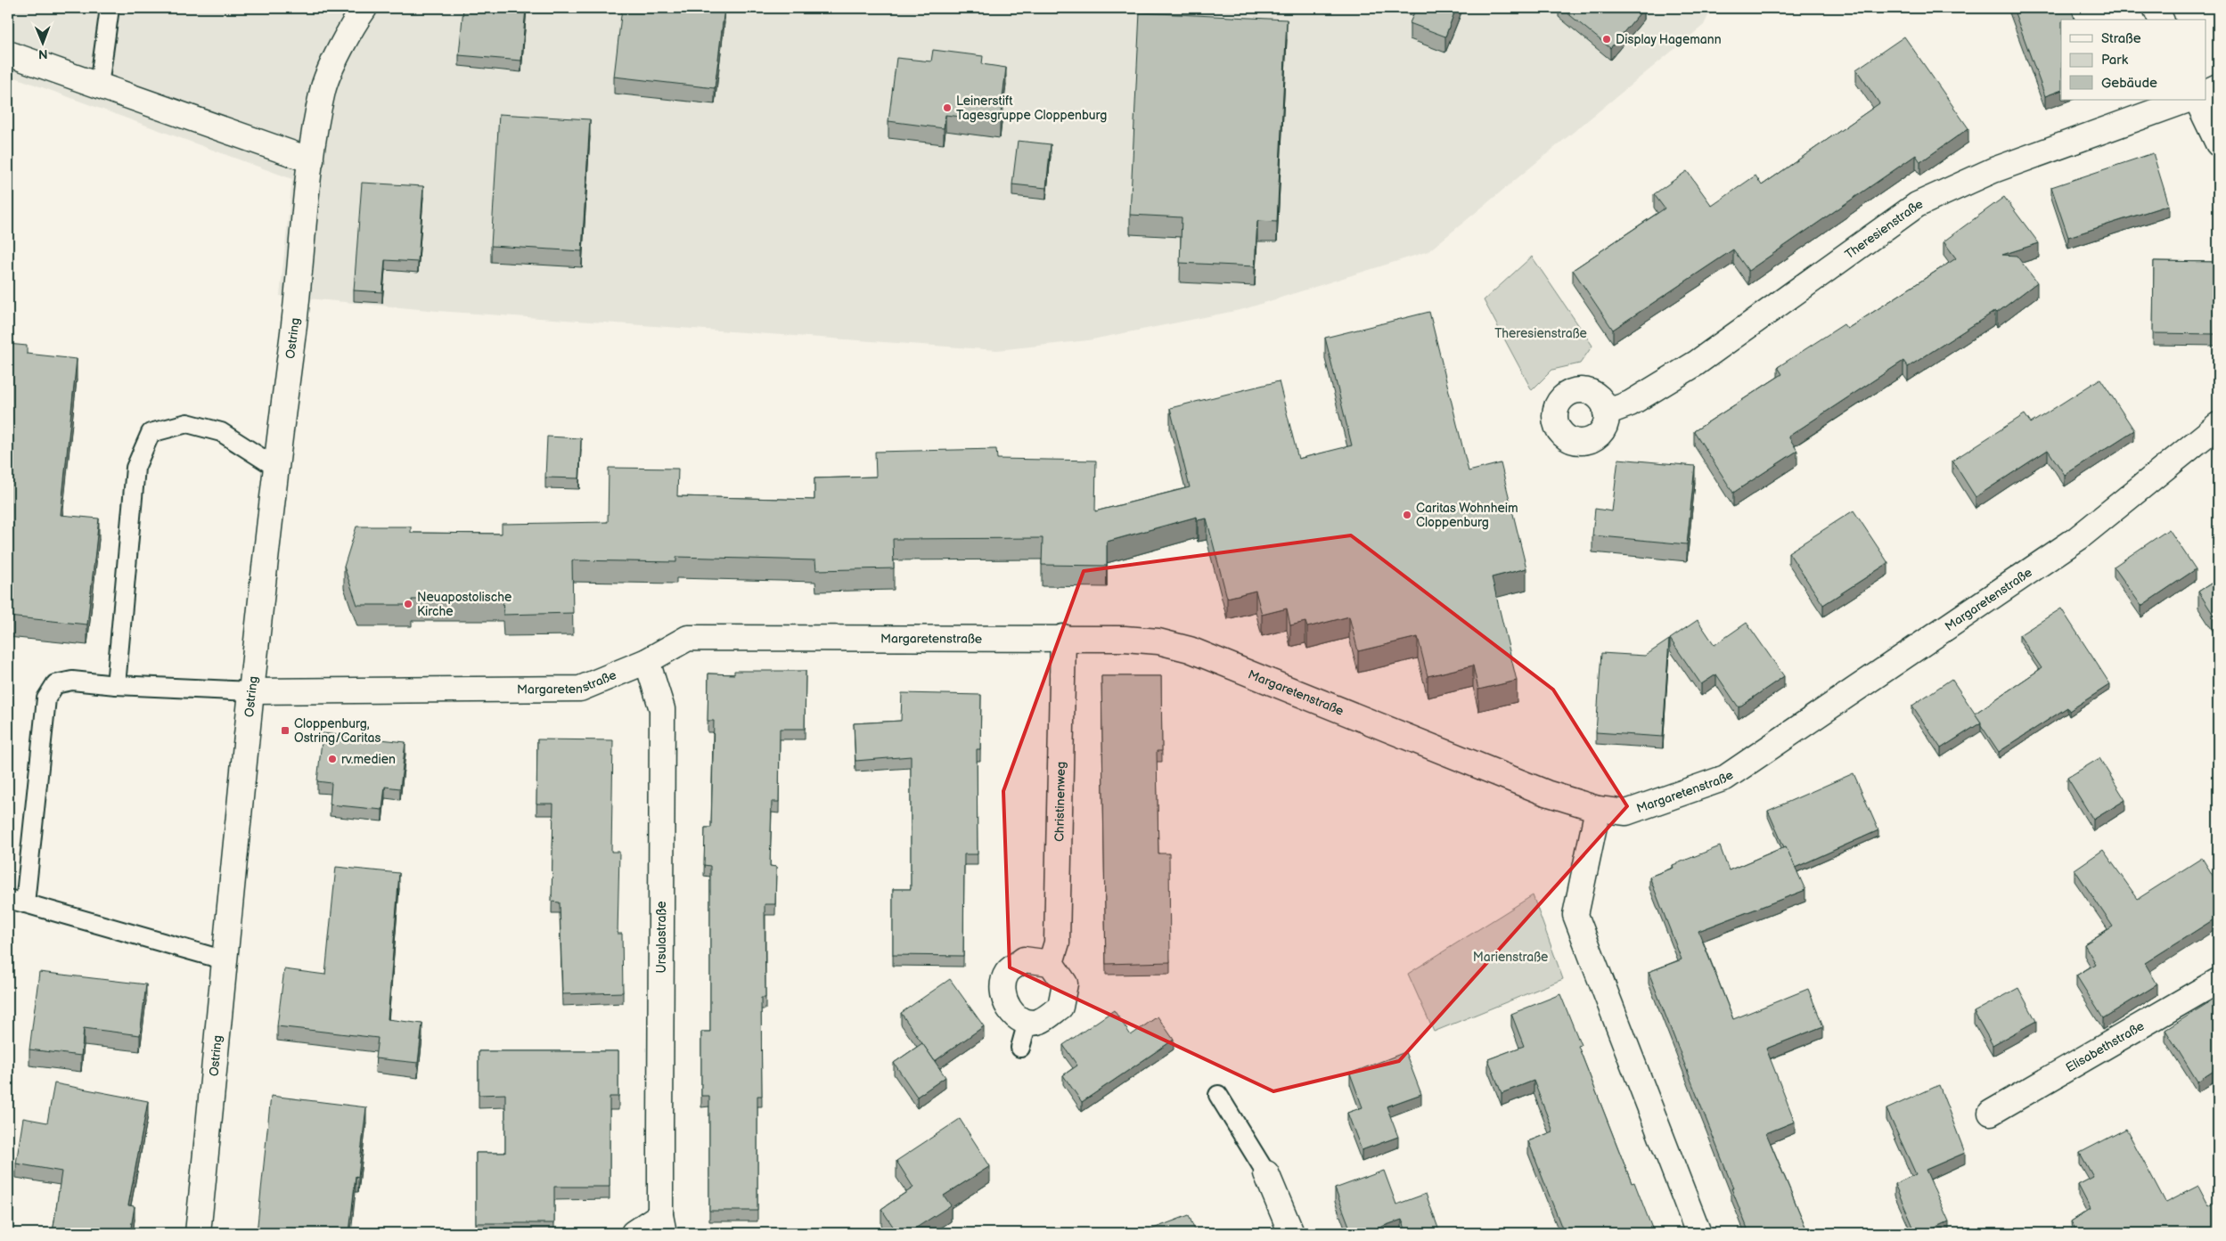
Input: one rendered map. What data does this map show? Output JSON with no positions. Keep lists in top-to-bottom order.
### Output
{
  "streets": {
    "street": [
      "Theresienstraße",
      "Ostring",
      "Margaretenstraße",
      "Christinenweg",
      "Ursulastraße",
      "Elisabethstraße"
    ]
  },
  "crossings": [
    ["Ostring", "Margaretenstraße"],
    ["Margaretenstraße", "Christinenweg"],
    ["Margaretenstraße", "Ursulastraße"]
  ],
  "parks": ["Theresienstraße", "Marienstraße"],
  "places": {
    "other": [
      "Display Hagemann",
      "Leinerstift Tagesgruppe Cloppenburg",
      "Caritas Wohnheim Cloppenburg",
      "Neuapostolische Kirche",
      "rv.medien"
    ],
    "transit": ["Cloppenburg, Ostring/Caritas"]
  },
  "legend": ["Straße", "Park", "Gebäude"],
  "north": "bottom"
}
